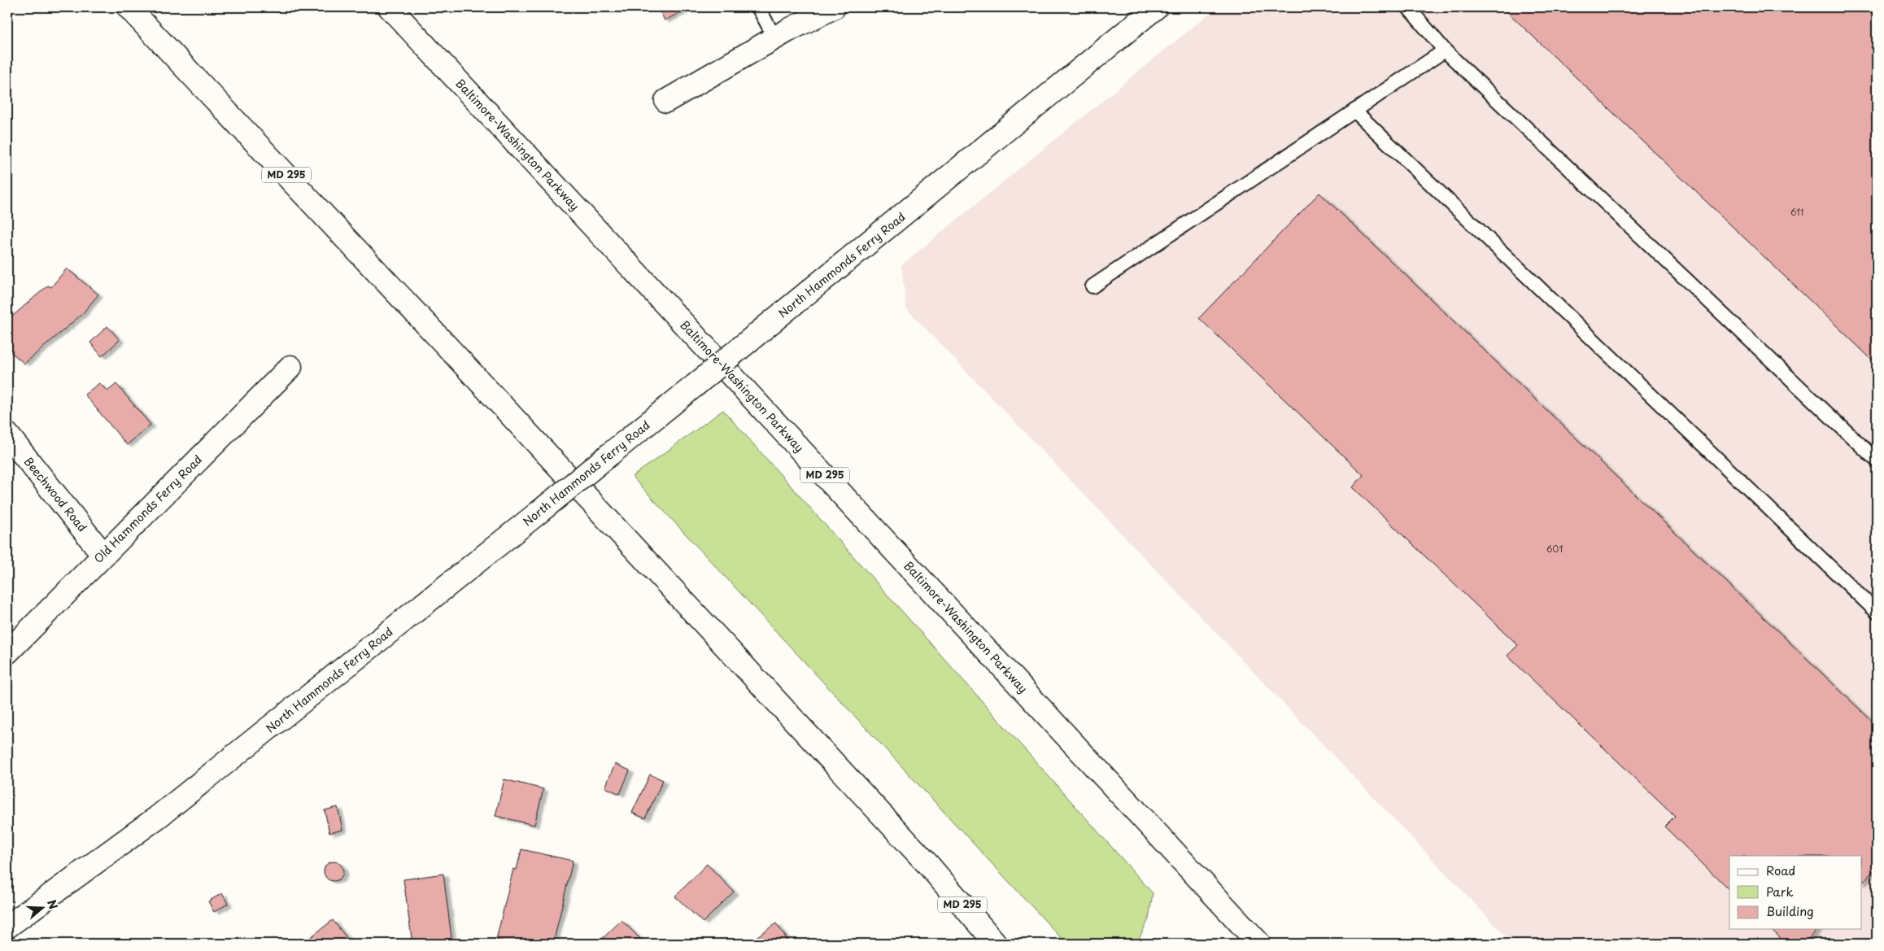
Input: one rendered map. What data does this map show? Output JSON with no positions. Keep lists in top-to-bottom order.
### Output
{
  "streets": {
    "main road": [
      "Baltimore-Washington Parkway",
      "MD 295",
      "North Hammonds Ferry Road",
      "Beechwood Road",
      "Old Hammonds Ferry Road"
    ]
  },
  "crossings": [
    ["Beechwood Road", "Old Hammonds Ferry Road"]
  ],
  "house_numbers": ["611", "601"],
  "legend": ["Road", "Park", "Building"],
  "north": "right"
}
